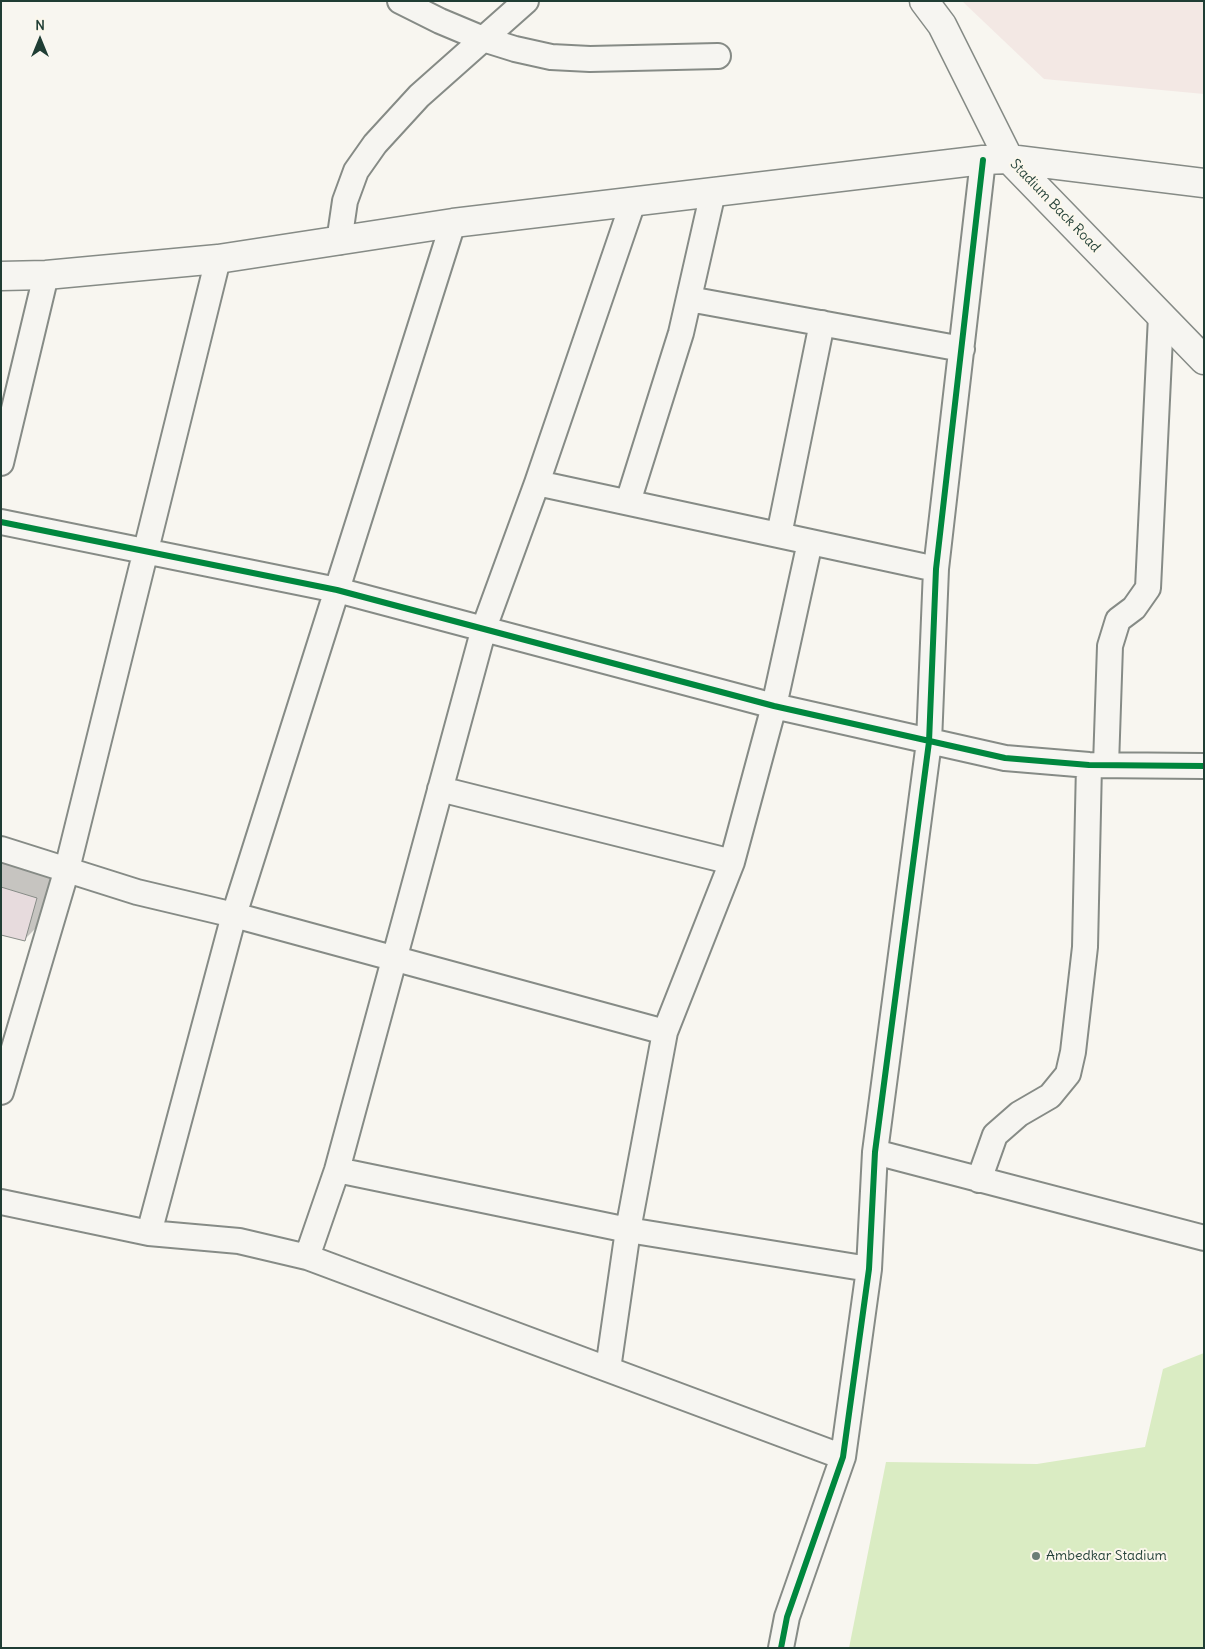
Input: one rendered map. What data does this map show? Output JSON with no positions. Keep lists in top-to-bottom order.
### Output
{
  "streets": {
    "street": ["Stadium Back Road"]
  },
  "places": ["Ambedkar Stadium"],
  "north": "top"
}
